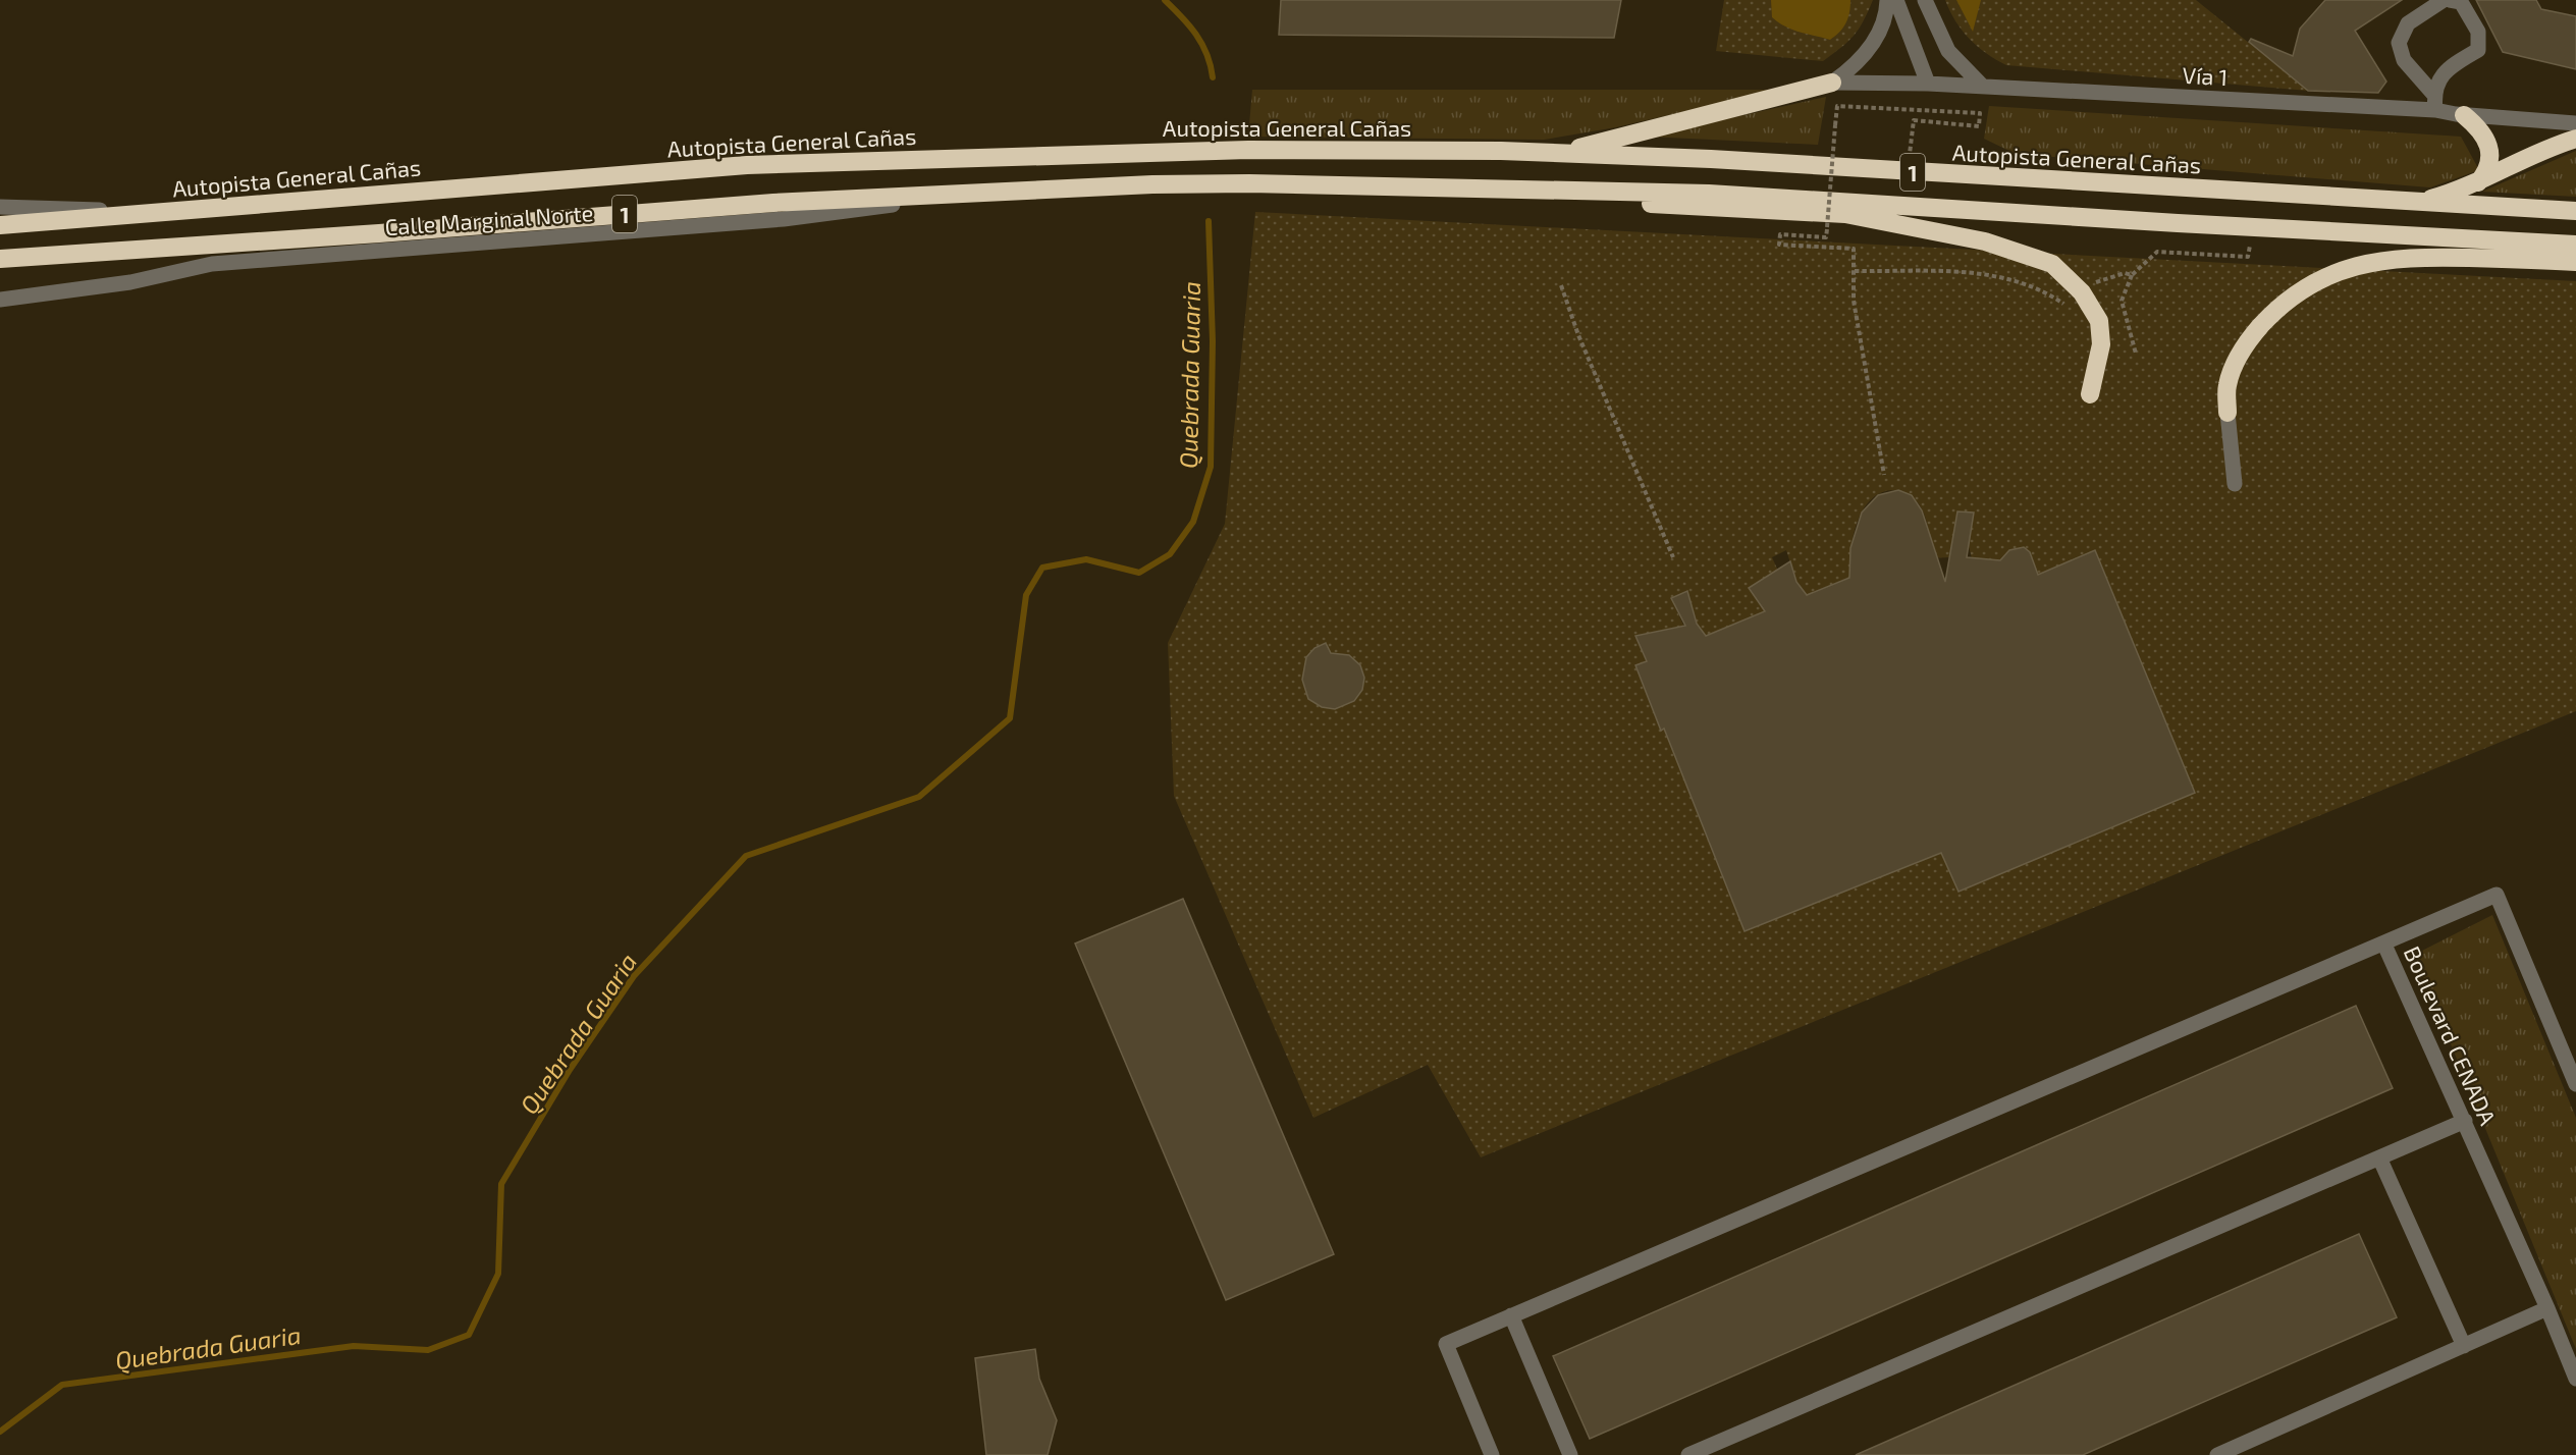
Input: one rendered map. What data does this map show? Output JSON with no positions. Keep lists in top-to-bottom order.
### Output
{
  "streets": {
    "highway": ["Autopista General Cañas", "1"],
    "street": ["Vía 1", "Calle Marginal Norte", "Boulevard CENADA"]
  },
  "crossings": [
    ["1", "Calle Marginal Norte"]
  ],
  "water": ["Quebrada Guaria"]
}
